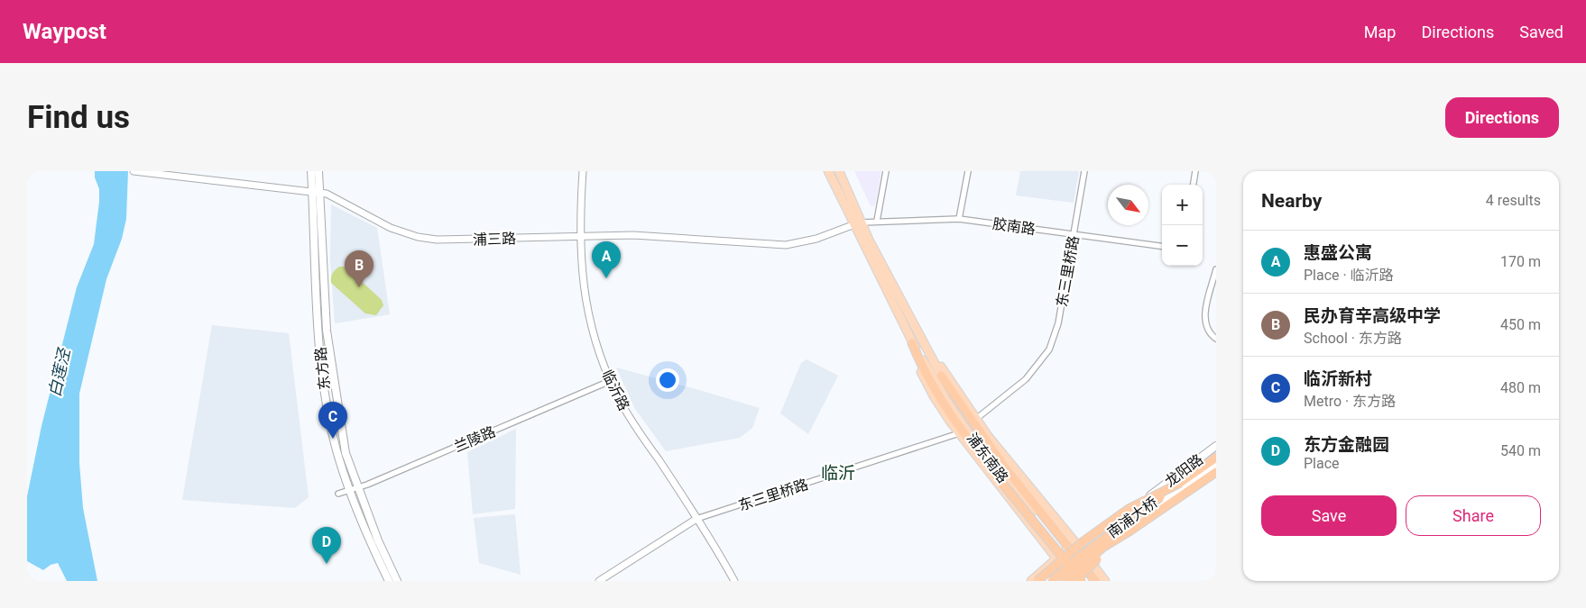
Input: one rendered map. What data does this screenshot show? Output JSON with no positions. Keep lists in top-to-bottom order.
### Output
{
  "streets": {
    "highway": ["南浦大桥"],
    "main road": ["东方路", "浦东南路", "龙阳路"],
    "street": [
      "胶南路",
      "浦三路",
      "东三里桥路",
      "临沂路",
      "兰陵路"
    ]
  },
  "crossings": [
    ["胶南路", "浦三路"],
    ["胶南路", "东三里桥路"],
    ["胶南路", "浦东南路"],
    ["浦三路", "东方路"],
    ["浦三路", "临沂路"],
    ["浦三路", "浦东南路"],
    ["东三里桥路", "临沂路"],
    ["东三里桥路", "浦东南路"],
    ["东方路", "兰陵路"],
    ["临沂路", "兰陵路"],
    ["浦东南路", "龙阳路"]
  ],
  "districts": ["临沂"],
  "water": ["白莲泾"],
  "north": "bottom right",
  "page": {
    "header": "Waypost",
    "nav": ["Map", "Directions", "Saved"],
    "buttons": [
      "Directions",
      ["Save", "Share"]
    ],
    "title": "Find us",
    "heading": ["Nearby", "4 results"],
    "map_buttons": ["+", "−"],
    "list": [
      {
        "mark": "A",
        "name": "惠盛公寓",
        "note": "Place · 临沂路",
        "value": "170 m"
      },
      {
        "mark": "B",
        "name": "民办育辛高级中学",
        "note": "School · 东方路",
        "value": "450 m"
      },
      {
        "mark": "C",
        "name": "临沂新村",
        "note": "Metro · 东方路",
        "value": "480 m"
      },
      {
        "mark": "D",
        "name": "东方金融园",
        "note": "Place",
        "value": "540 m"
      }
    ],
    "pins": [
      "A",
      "B",
      "C",
      "D"
    ]
  }
}
